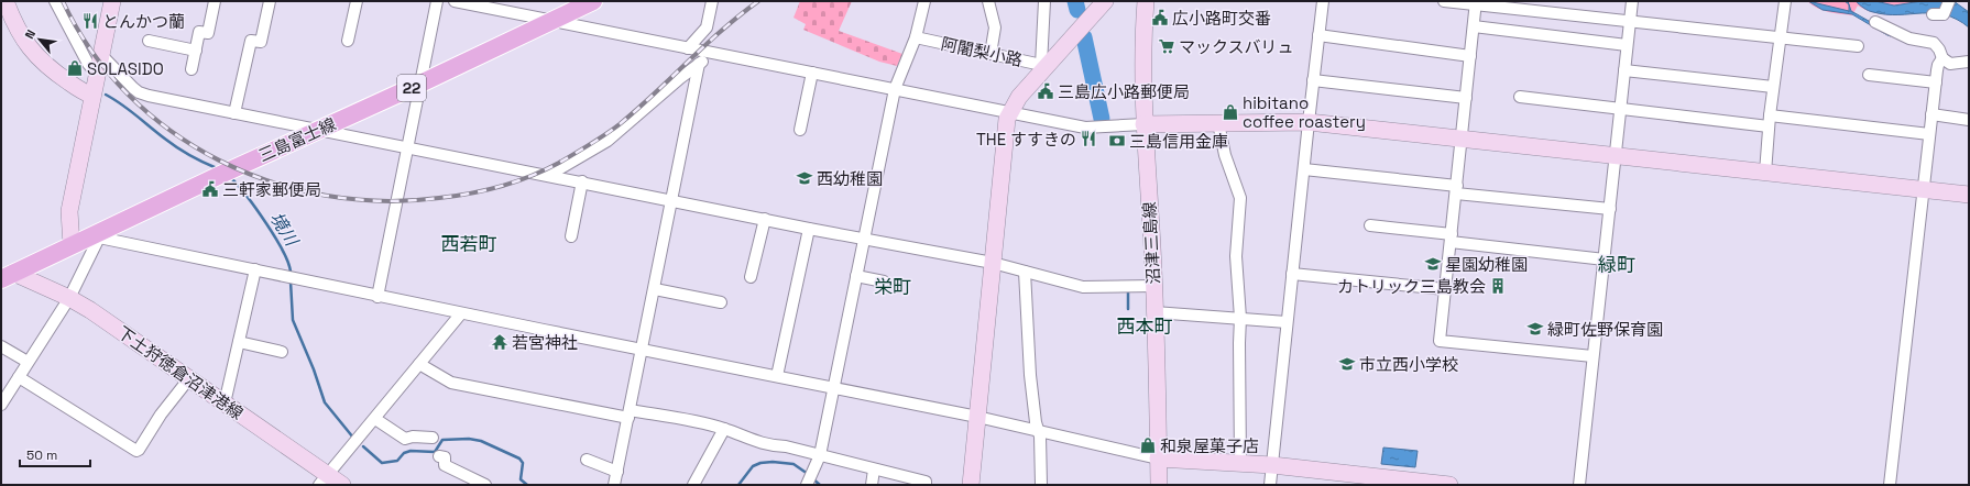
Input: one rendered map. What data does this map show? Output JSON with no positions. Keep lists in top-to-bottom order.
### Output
{
  "streets": {
    "main road": ["22", "三島富士線"],
    "street": ["阿闍梨小路", "沼津三島線", "下土狩徳倉沼津港線"]
  },
  "crossings": [
    ["三島富士線", "下土狩徳倉沼津港線"]
  ],
  "districts": [
    "西若町",
    "緑町",
    "栄町",
    "西本町"
  ],
  "water": ["境川"],
  "places": {
    "public building": ["広小路町交番", "三島広小路郵便局", "三軒家郵便局"],
    "restaurant": ["とんかつ蘭", "THE すすきの"],
    "supermarket": ["マックスバリュ"],
    "shop": ["SOLASIDO", "hibitano coffee roastery", "和泉屋菓子店"],
    "bank": ["三島信用金庫"],
    "school or university": [
      "西幼稚園",
      "星園幼稚園",
      "緑町佐野保育園",
      "市立西小学校"
    ],
    "building": ["カトリック三島教会"],
    "temple": ["若宮神社"]
  },
  "scale_bar": "50 m",
  "north": "top left"
}
